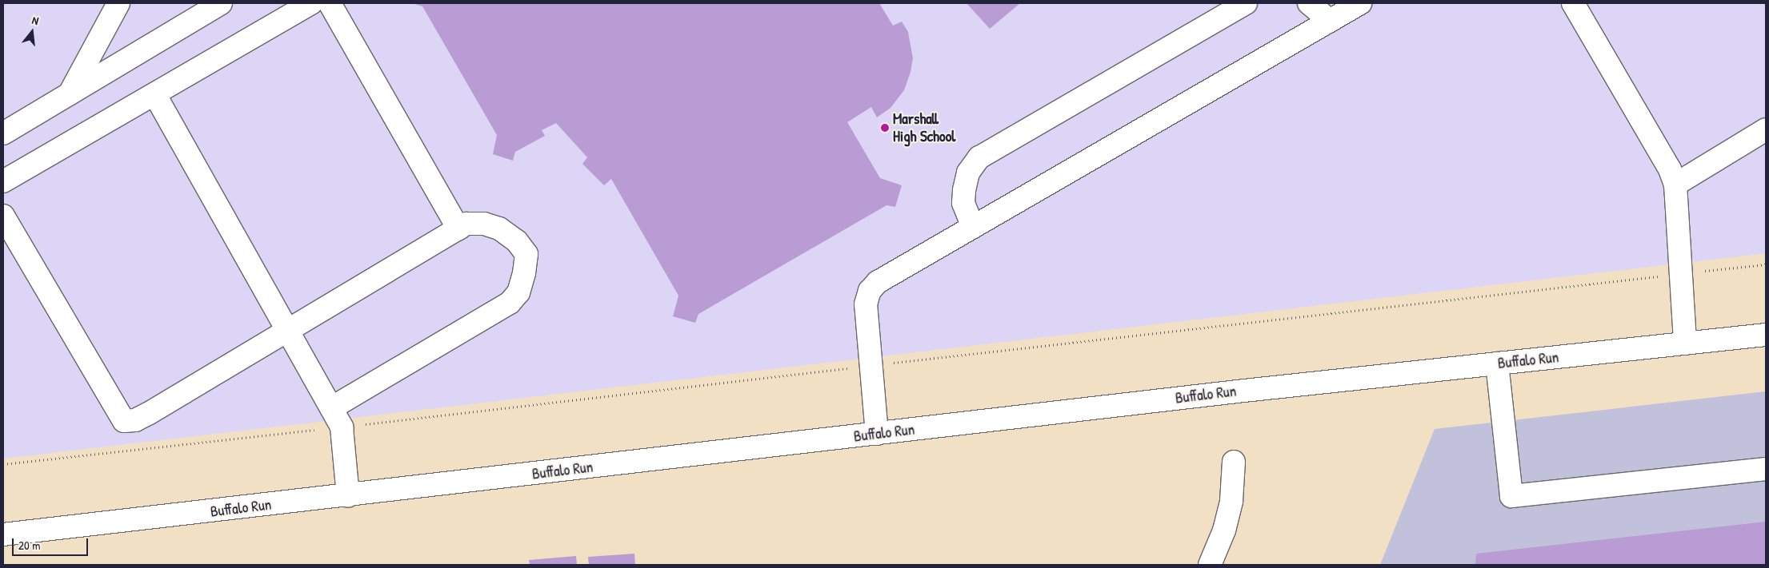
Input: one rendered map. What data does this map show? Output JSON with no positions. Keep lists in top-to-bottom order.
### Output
{
  "streets": {
    "street": ["Buffalo Run"]
  },
  "places": ["Marshall High School"],
  "scale_bar": "20 m",
  "north": "top"
}
